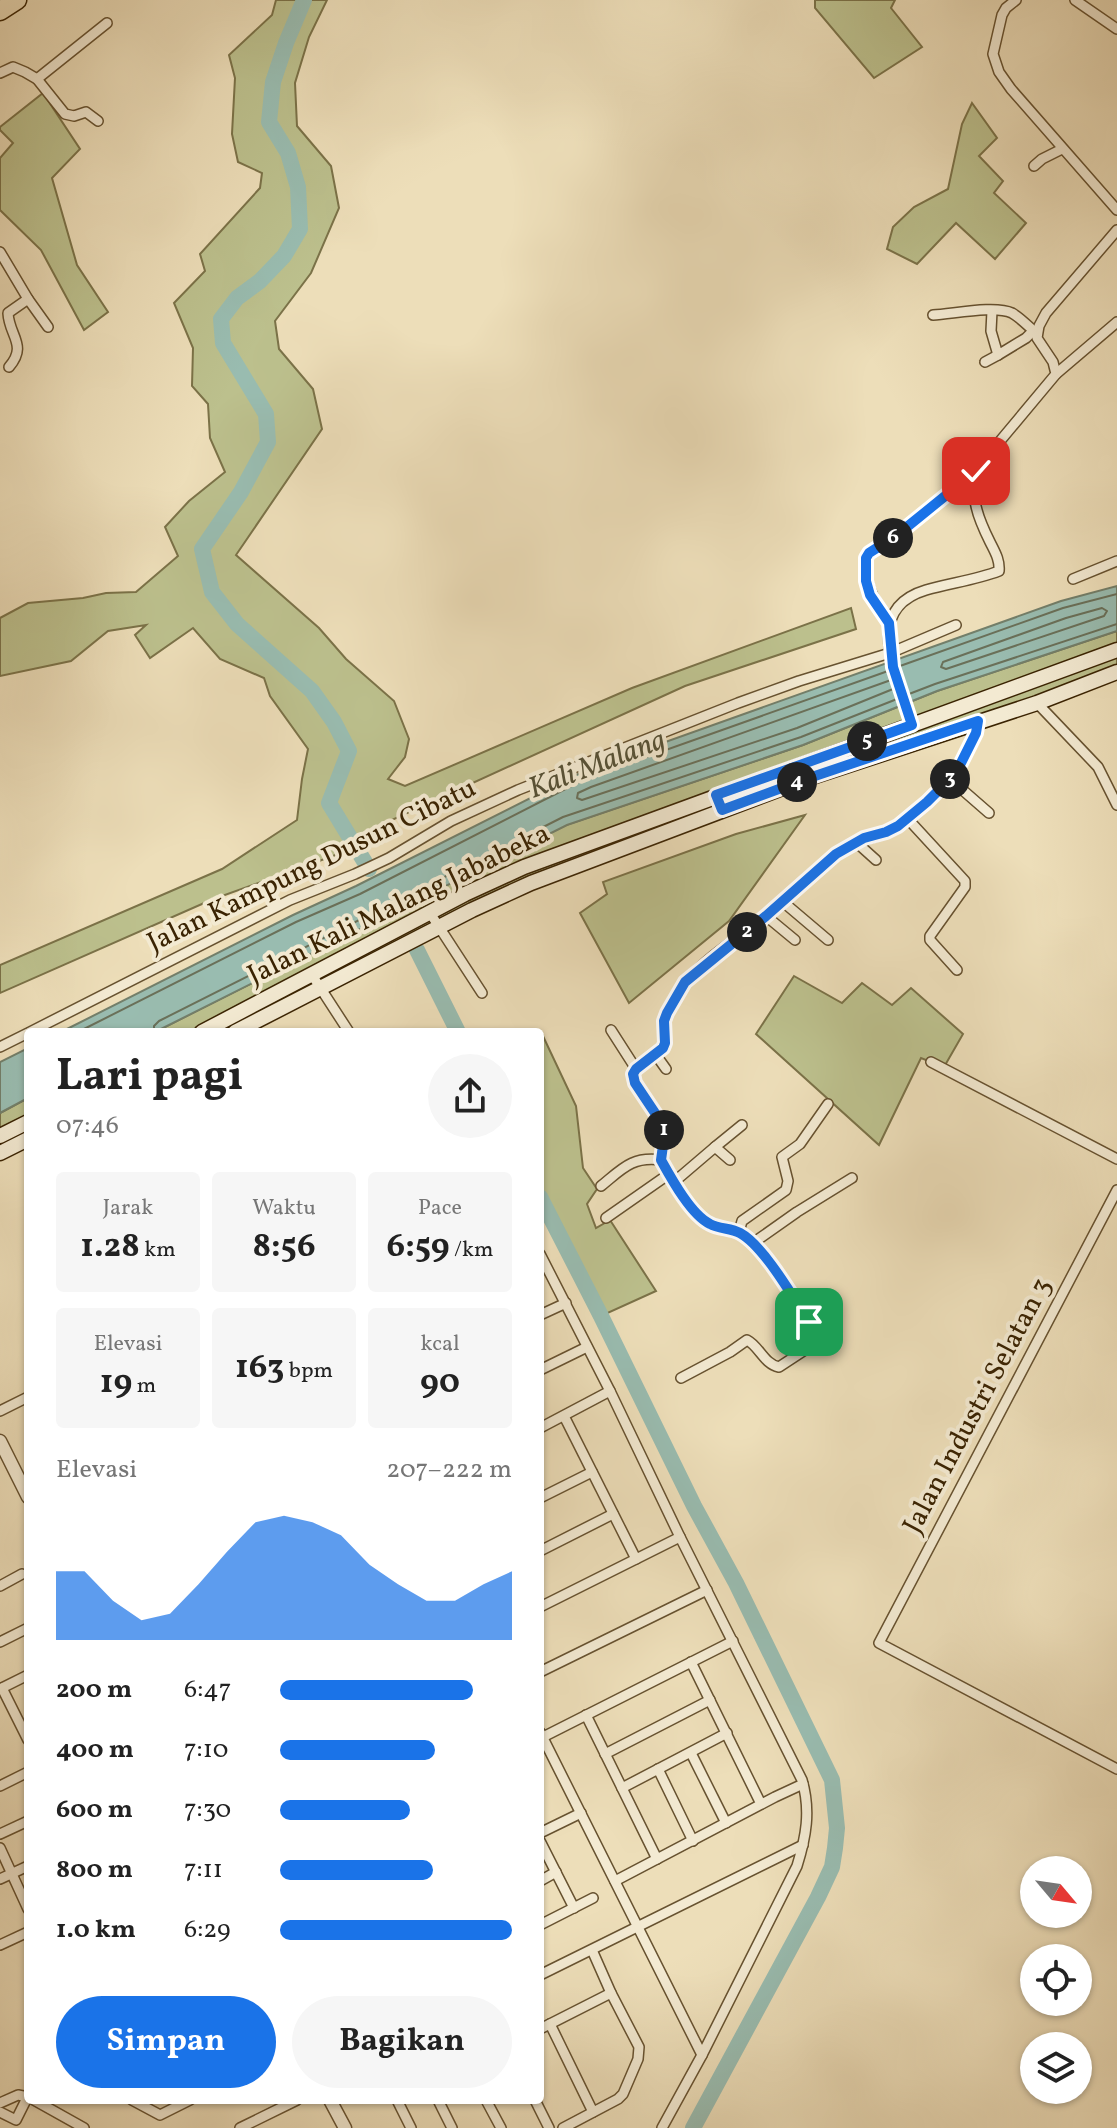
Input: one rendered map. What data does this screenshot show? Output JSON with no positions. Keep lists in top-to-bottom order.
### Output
{
  "streets": {
    "main road": ["Jalan Kali Malang Jababeka"],
    "street": ["Jalan Kampung Dusun Cibatu", "Jalan Industri Selatan 3"]
  },
  "water": ["Kali Malang"],
  "north": "bottom right",
  "page": {
    "pins": [
      "6",
      "5",
      "3",
      "4",
      "2",
      "1"
    ],
    "heading": ["Lari pagi", "07:46"],
    "stats": [
      ["Jarak", "1.28 km"],
      ["Waktu", "8:56"],
      ["Pace", "6:59 /km"],
      ["Elevasi", "19 m"],
      ["163 bpm"],
      ["kcal", "90"]
    ],
    "chart": ["Elevasi", "207–222 m"],
    "list": [
      {
        "name": "200 m",
        "note": "6:47"
      },
      {
        "name": "400 m",
        "note": "7:10"
      },
      {
        "name": "600 m",
        "note": "7:30"
      },
      {
        "name": "800 m",
        "note": "7:11"
      },
      {
        "name": "1.0 km",
        "note": "6:29"
      }
    ],
    "buttons": ["Simpan", "Bagikan"]
  }
}
